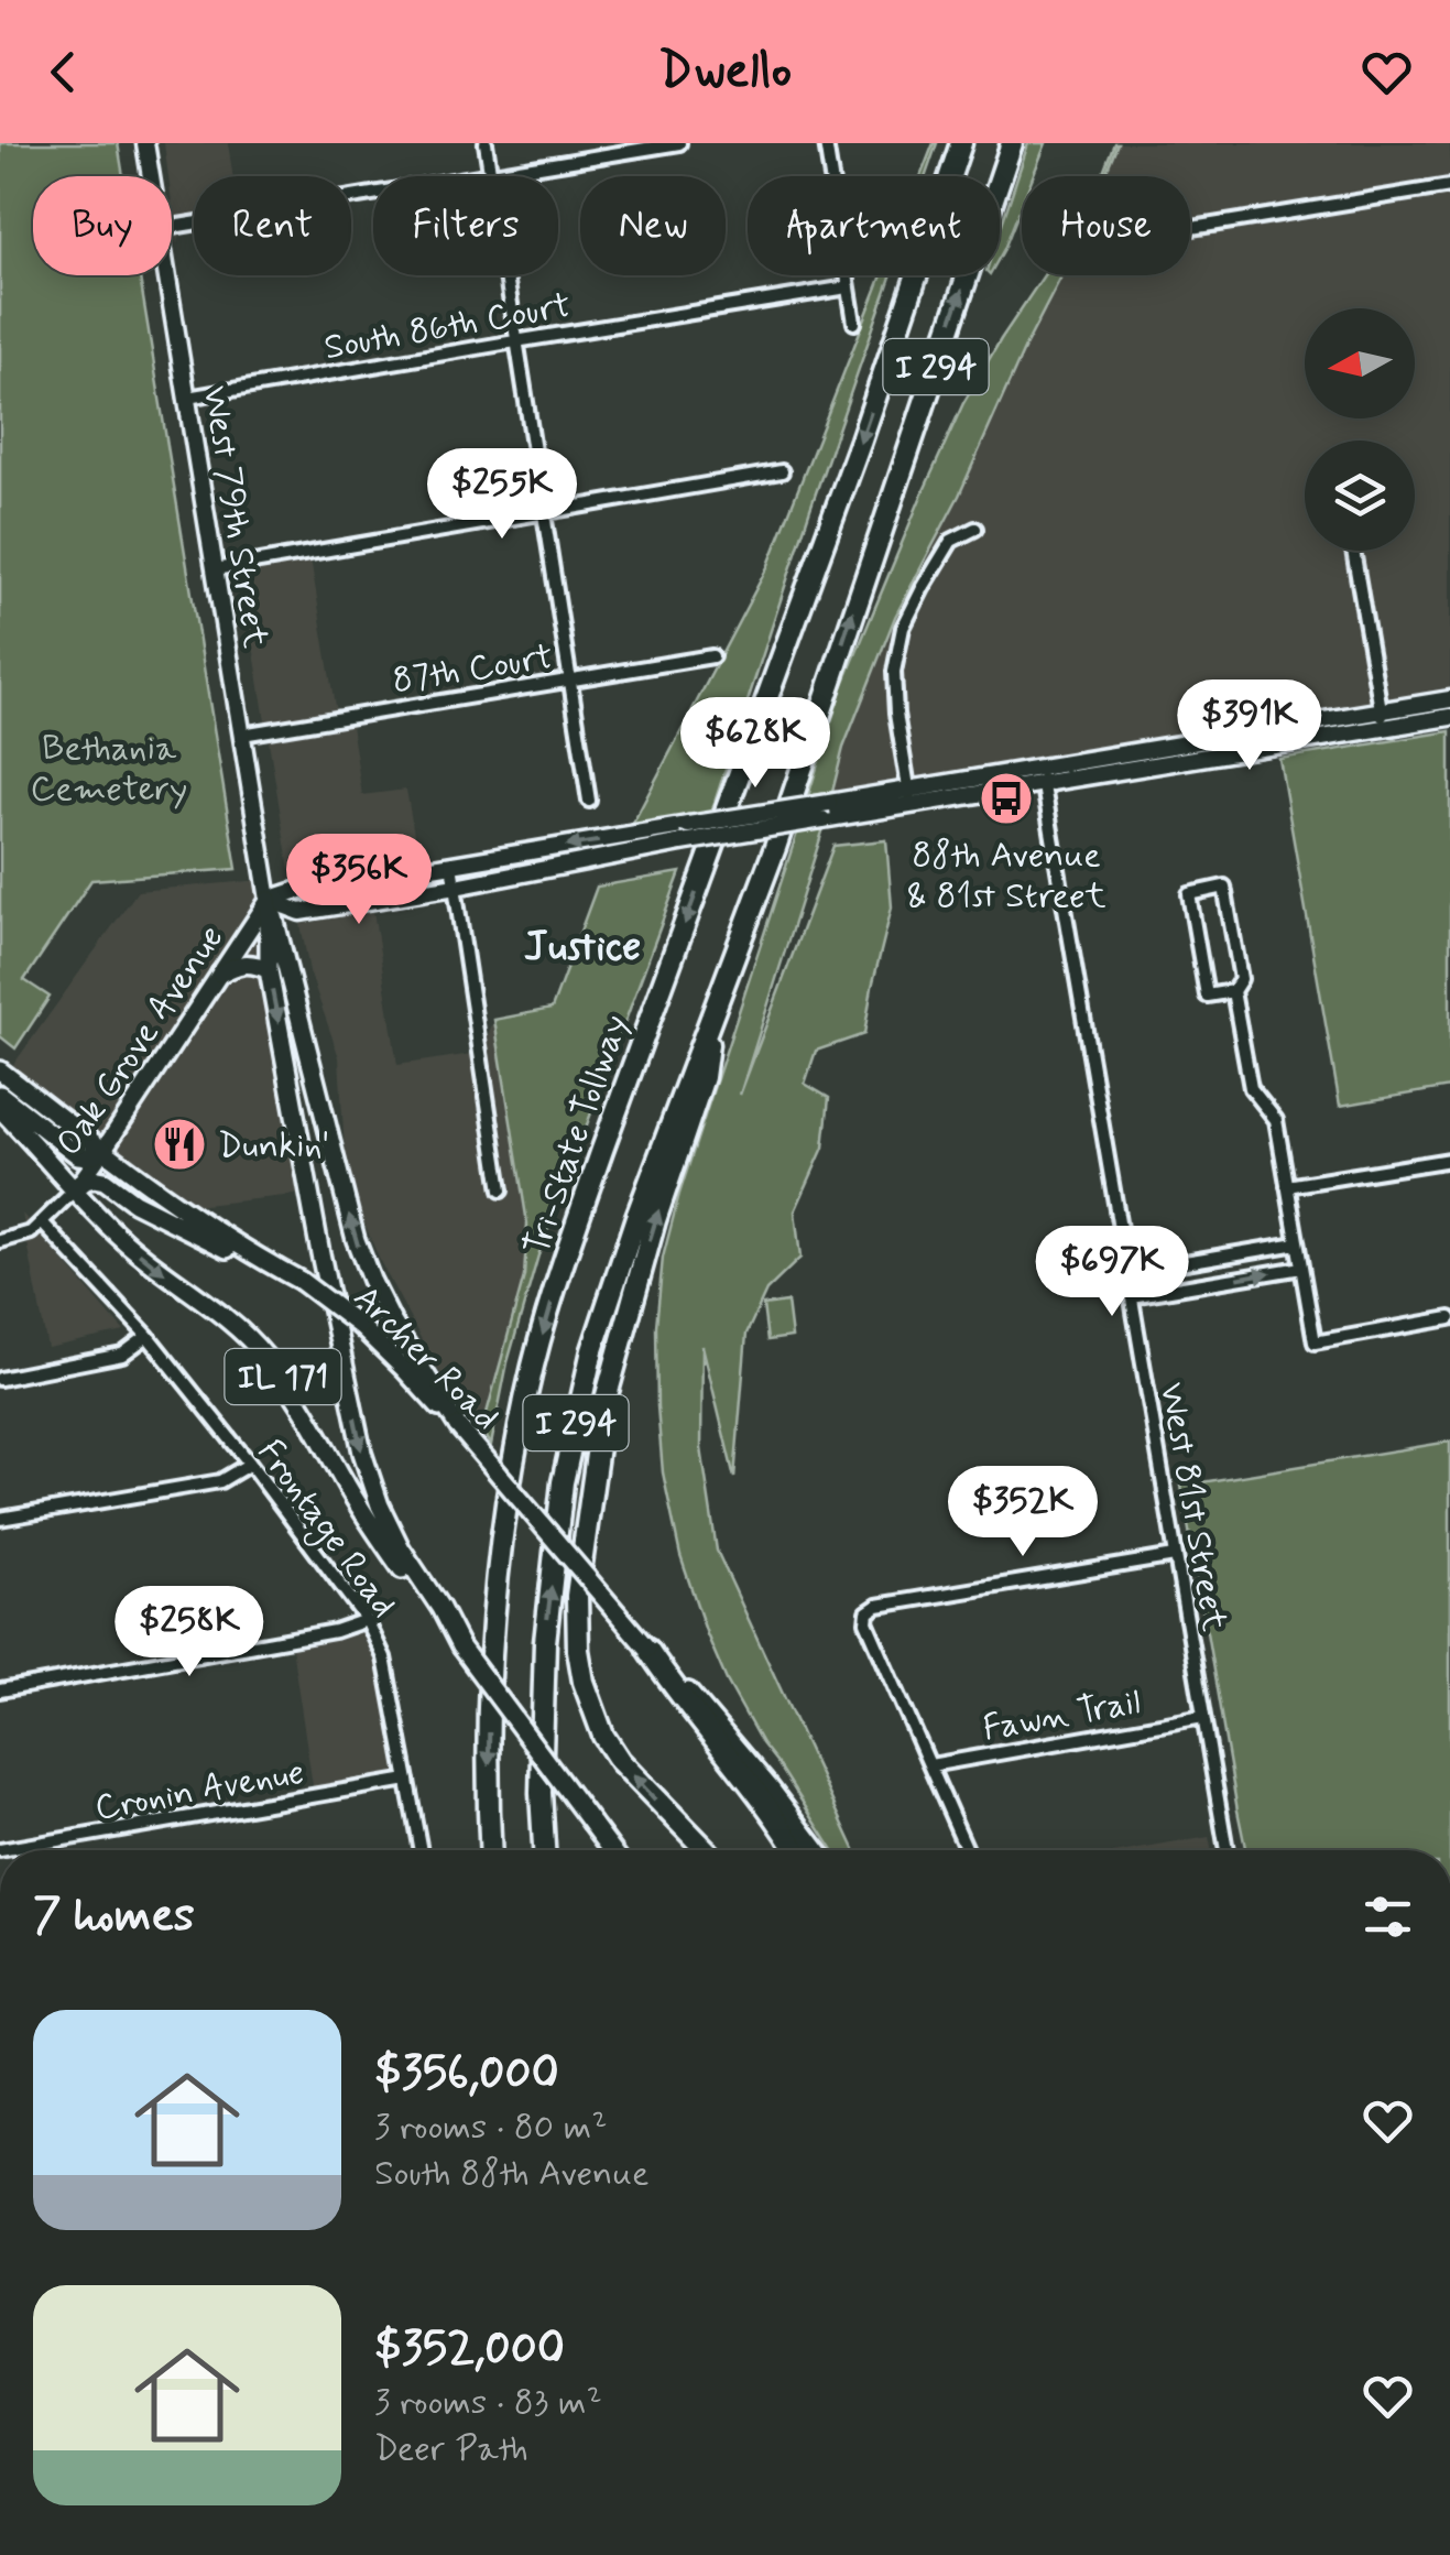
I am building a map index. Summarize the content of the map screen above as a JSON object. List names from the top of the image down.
{
  "streets": {
    "highway": ["I 294", "Tri-State Tollway"],
    "main road": ["Archer Road", "IL 171"],
    "street": [
      "South 86th Court",
      "West 79th Street",
      "87th Court",
      "Oak Grove Avenue",
      "West 81st Street",
      "Frontage Road",
      "Fawn Trail",
      "Cronin Avenue"
    ]
  },
  "crossings": [
    ["South 86th Court", "West 79th Street"],
    ["West 79th Street", "87th Court"],
    ["West 79th Street", "Oak Grove Avenue"],
    ["Oak Grove Avenue", "Archer Road"],
    ["Oak Grove Avenue", "IL 171"],
    ["Oak Grove Avenue", "Frontage Road"],
    ["West 81st Street", "Fawn Trail"],
    ["Frontage Road", "Cronin Avenue"]
  ],
  "districts": ["Justice"],
  "parks": ["Bethania Cemetery"],
  "places": {
    "bus stop": ["88th Avenue & 81st Street"],
    "restaurant": ["Dunkin'"]
  },
  "north": "left",
  "page": {
    "header": "Dwello",
    "chip": [
      "Buy",
      "Rent",
      "Filters",
      "New",
      "Apartment",
      "House"
    ],
    "price": [
      "$255K",
      "$391K",
      "$628K",
      "$356K",
      "$697K",
      "$352K",
      "$258K"
    ],
    "heading": "7 homes",
    "list": [
      {
        "name": "$356,000",
        "note": "3 rooms · 80 m² · South 88th Avenue"
      },
      {
        "name": "$352,000",
        "note": "3 rooms · 83 m² · Deer Path"
      }
    ]
  }
}
